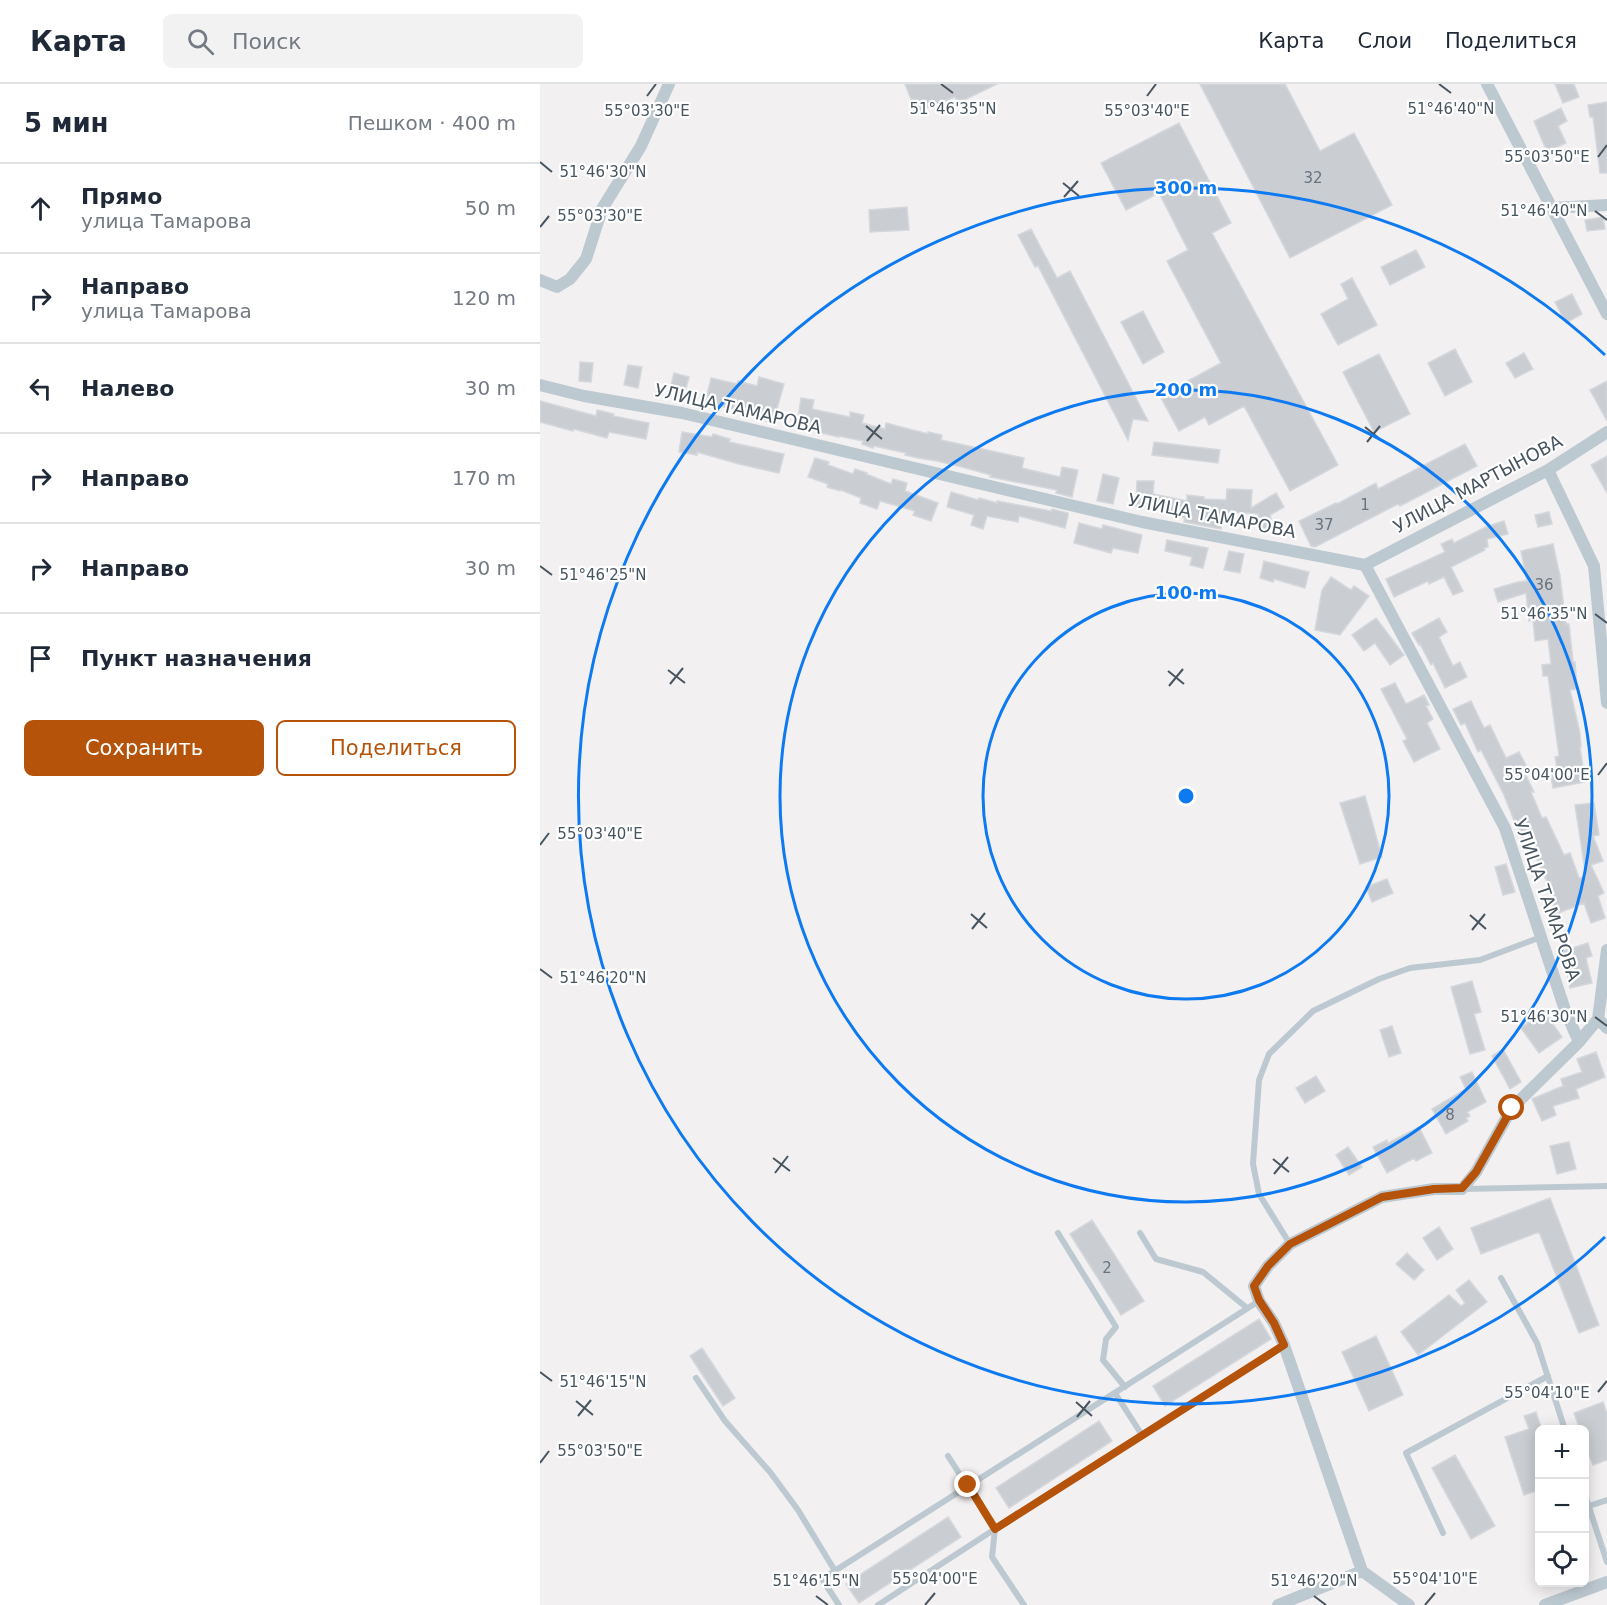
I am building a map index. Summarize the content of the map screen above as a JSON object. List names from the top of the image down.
{
  "streets": {
    "street": ["УЛИЦА ТАМАРОВА", "УЛИЦА МАРТЫНОВА"]
  },
  "crossings": [
    ["УЛИЦА ТАМАРОВА", "УЛИЦА МАРТЫНОВА"]
  ],
  "house_numbers": [
    "32",
    "1",
    "37",
    "36",
    "8",
    "2"
  ],
  "page": {
    "header": "Карта",
    "search": "Поиск",
    "nav": ["Карта", "Слои", "Поделиться"],
    "heading": ["5 мин", "Пешком · 400 m"],
    "list": [
      ["Прямо", "улица Тамарова", "50 m"],
      ["Направо", "улица Тамарова", "120 m"],
      ["Налево", "30 m"],
      ["Направо", "170 m"],
      ["Направо", "30 m"],
      "Пункт назначения"
    ],
    "buttons": ["Сохранить", "Поделиться"],
    "map_buttons": ["+", "−"]
  },
  "coordinates": [
    "51°46'40\"N",
    "51°46'35\"N",
    "55°03'30\"E",
    "55°03'40\"E",
    "55°03'50\"E",
    "51°46'30\"N",
    "51°46'25\"N",
    "55°04'00\"E",
    "51°46'20\"N",
    "51°46'15\"N",
    "55°04'10\"E"
  ],
  "rings": ["300 m", "200 m", "100 m"]
}
